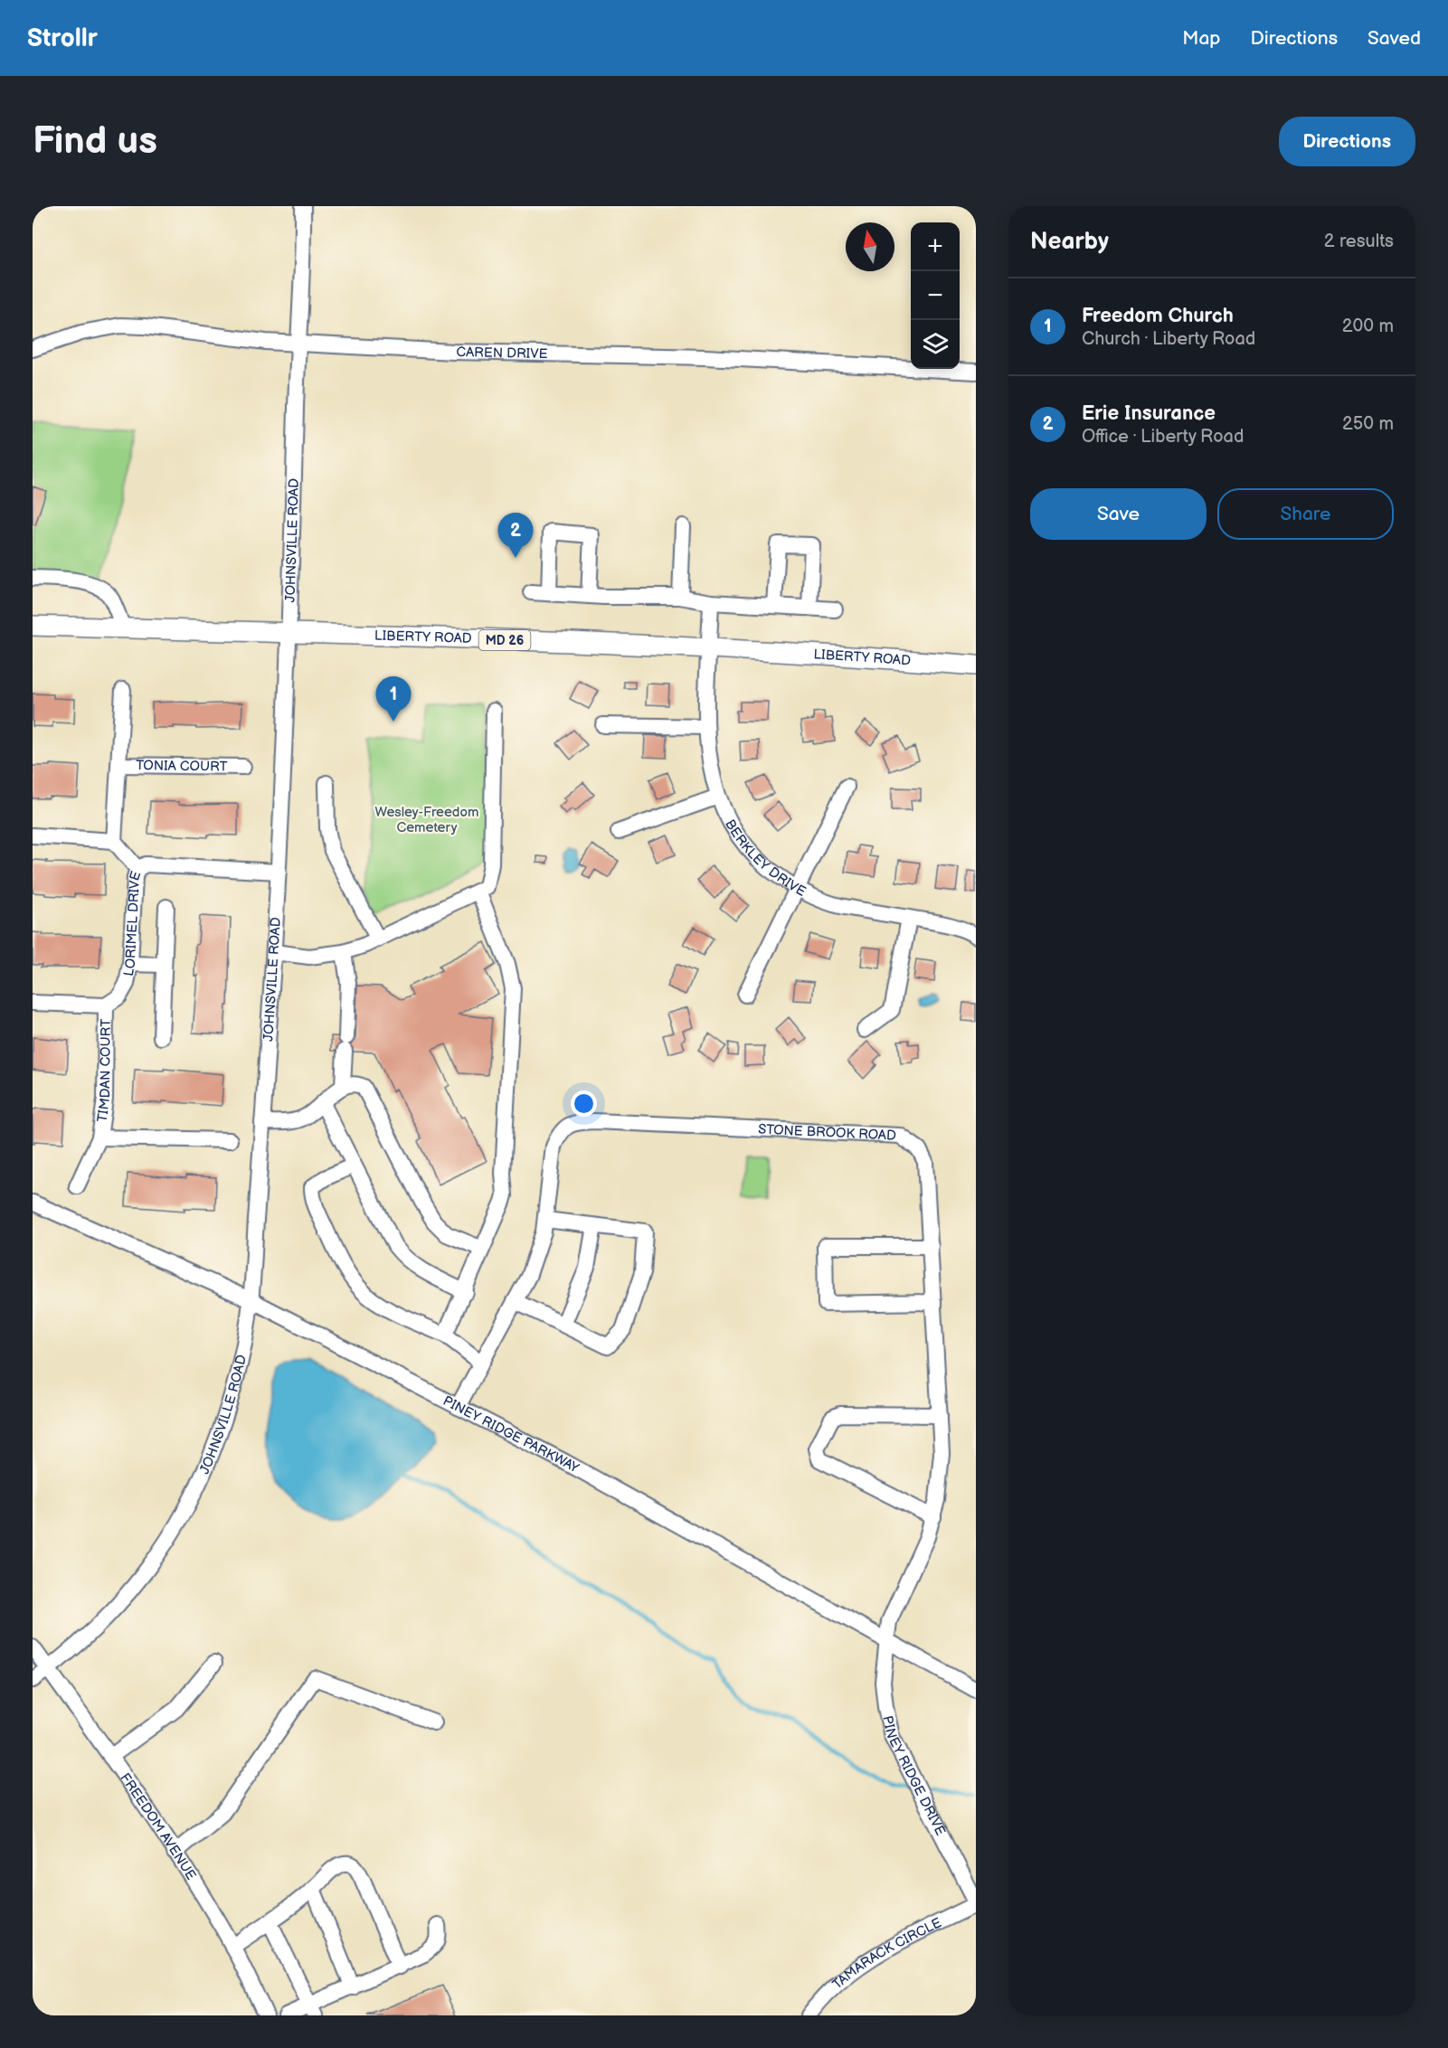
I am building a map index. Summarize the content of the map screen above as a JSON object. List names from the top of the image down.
{
  "streets": {
    "main road": ["LIBERTY ROAD", "MD 26"],
    "street": [
      "CAREN DRIVE",
      "JOHNSVILLE ROAD",
      "TONIA COURT",
      "BERKLEY DRIVE",
      "LORIMEL DRIVE",
      "TIMDAN COURT",
      "STONE BROOK ROAD",
      "PINEY RIDGE PARKWAY",
      "PINEY RIDGE DRIVE",
      "FREEDOM AVENUE",
      "TAMARACK CIRCLE"
    ]
  },
  "crossings": [
    ["CAREN DRIVE", "JOHNSVILLE ROAD"],
    ["JOHNSVILLE ROAD", "LIBERTY ROAD"],
    ["JOHNSVILLE ROAD", "LORIMEL DRIVE"],
    ["JOHNSVILLE ROAD", "PINEY RIDGE PARKWAY"],
    ["JOHNSVILLE ROAD", "FREEDOM AVENUE"],
    ["LIBERTY ROAD", "BERKLEY DRIVE"],
    ["LORIMEL DRIVE", "TIMDAN COURT"],
    ["STONE BROOK ROAD", "PINEY RIDGE PARKWAY"],
    ["STONE BROOK ROAD", "PINEY RIDGE DRIVE"],
    ["PINEY RIDGE PARKWAY", "PINEY RIDGE DRIVE"],
    ["PINEY RIDGE DRIVE", "TAMARACK CIRCLE"]
  ],
  "parks": ["Wesley-Freedom Cemetery"],
  "north": "top",
  "page": {
    "header": "Strollr",
    "nav": ["Map", "Directions", "Saved"],
    "buttons": [
      "Directions",
      ["Save", "Share"]
    ],
    "title": "Find us",
    "heading": ["Nearby", "2 results"],
    "map_buttons": ["+", "−"],
    "list": [
      {
        "mark": "1",
        "name": "Freedom Church",
        "note": "Church · Liberty Road",
        "value": "200 m"
      },
      {
        "mark": "2",
        "name": "Erie Insurance",
        "note": "Office · Liberty Road",
        "value": "250 m"
      }
    ],
    "pins": ["2", "1"]
  }
}
